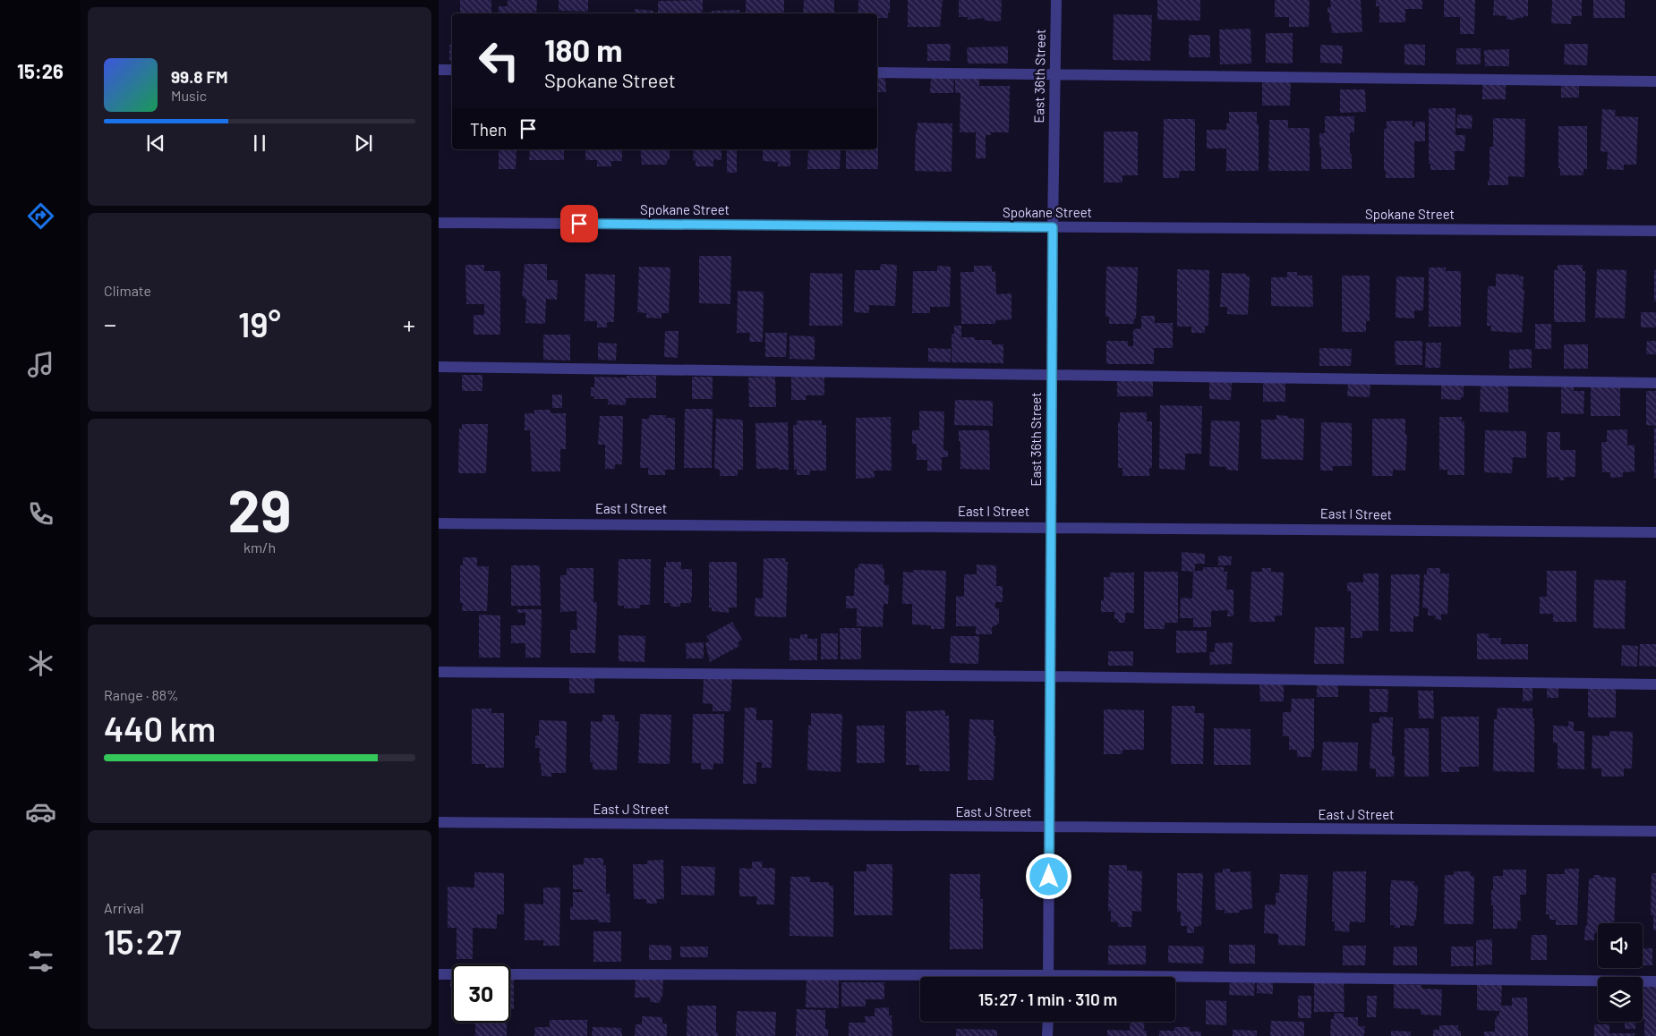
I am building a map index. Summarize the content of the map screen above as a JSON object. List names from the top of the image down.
{
  "streets": {
    "street": [
      "East 36th Street",
      "Spokane Street",
      "East I Street",
      "East J Street"
    ]
  },
  "crossings": [
    ["East 36th Street", "Spokane Street"],
    ["East 36th Street", "East I Street"],
    ["East 36th Street", "East J Street"]
  ],
  "page": {
    "tabs": "15:26",
    "turn": ["180 m", "Spokane Street"],
    "song": ["99.8 FM", "Music"],
    "then": "Then",
    "tile": [
      "Climate",
      ["29", "km/h"],
      ["Range · 88%", "440 km"],
      ["Arrival", "15:27"]
    ],
    "heat": ["−", "19°", "+"],
    "limit": "30",
    "trip": "15:27 · 1 min · 310 m"
  }
}
